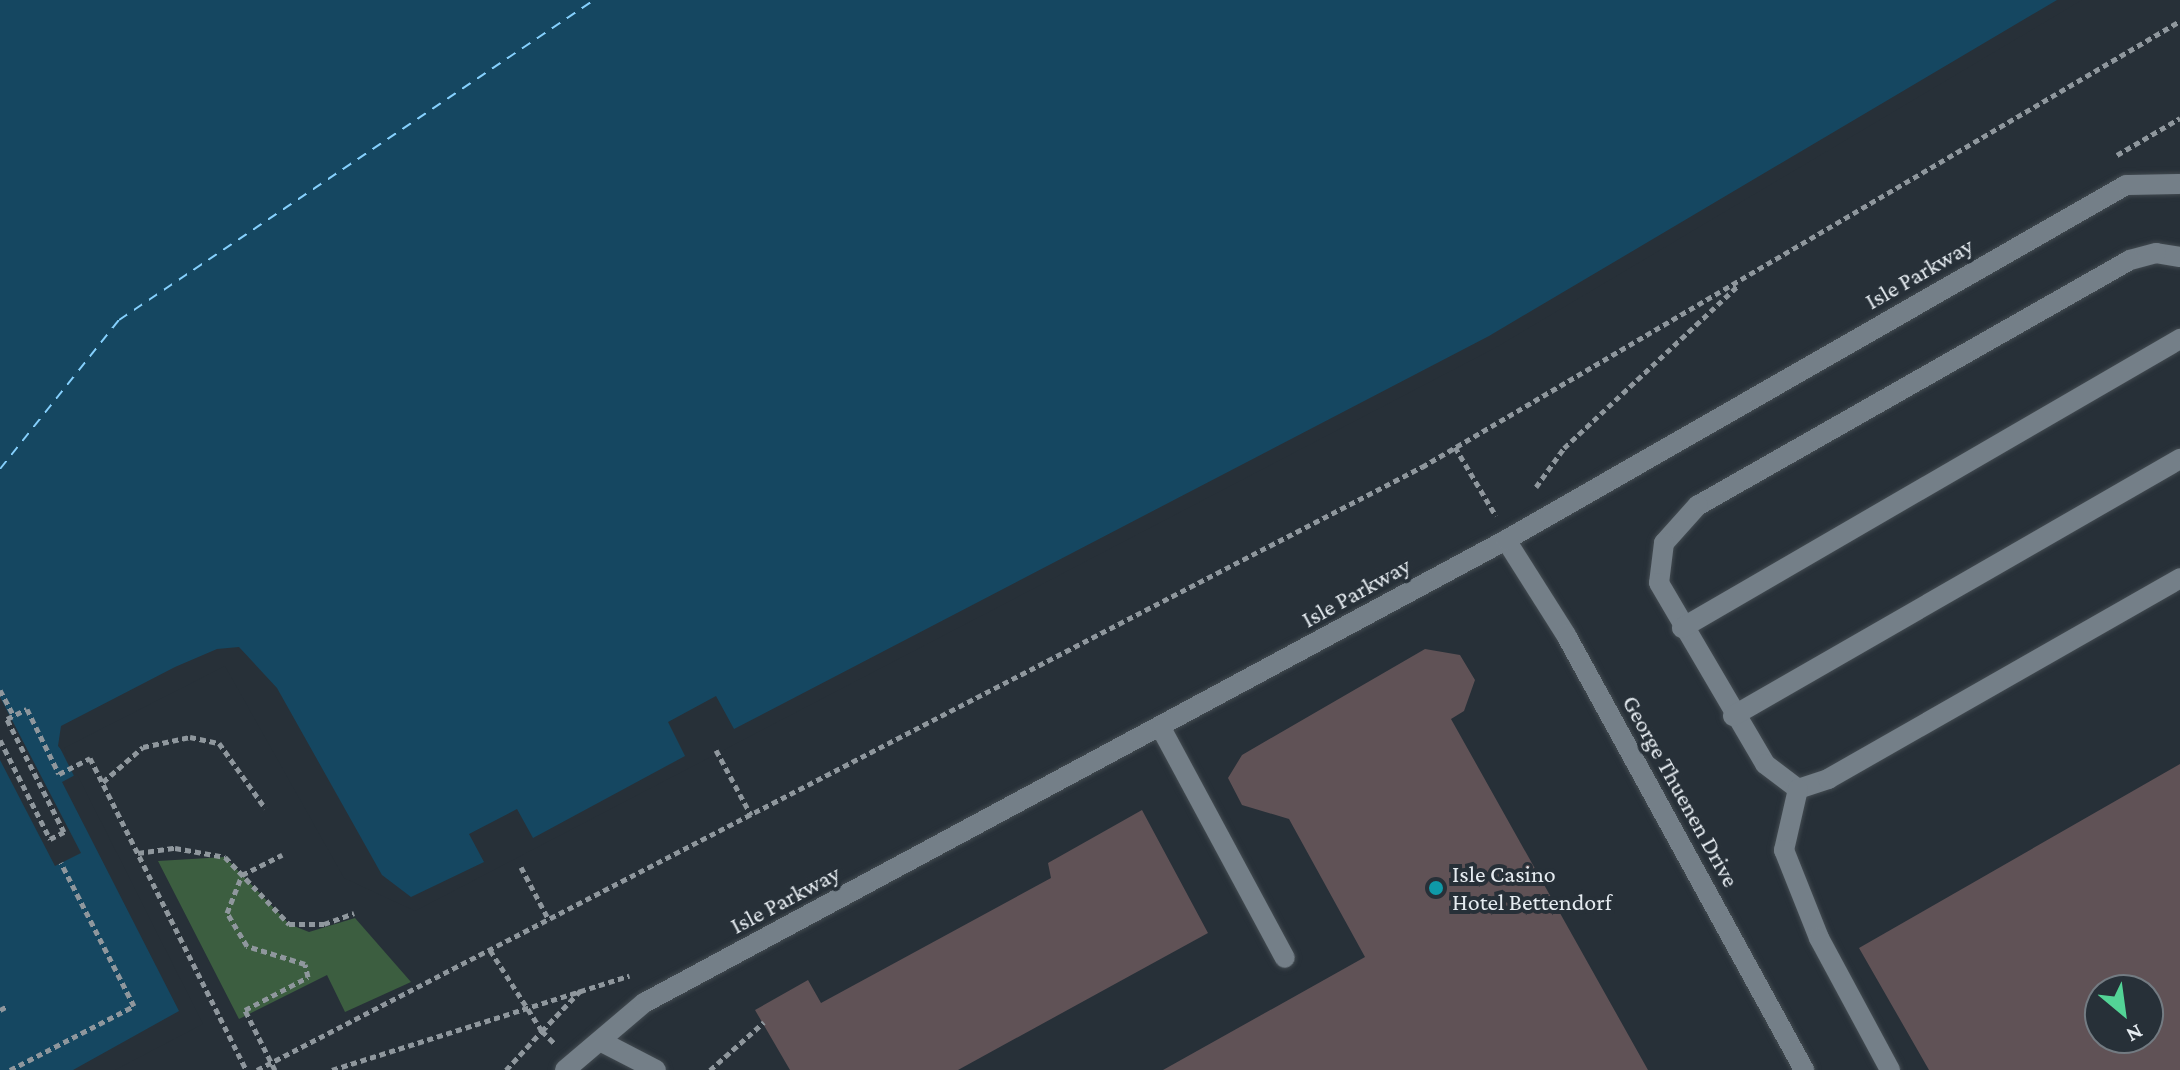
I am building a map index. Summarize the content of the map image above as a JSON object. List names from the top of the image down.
{
  "streets": {
    "street": ["Isle Parkway", "George Thuenen Drive"]
  },
  "crossings": [
    ["Isle Parkway", "George Thuenen Drive"]
  ],
  "places": ["Isle Casino Hotel Bettendorf"],
  "north": "bottom right"
}
